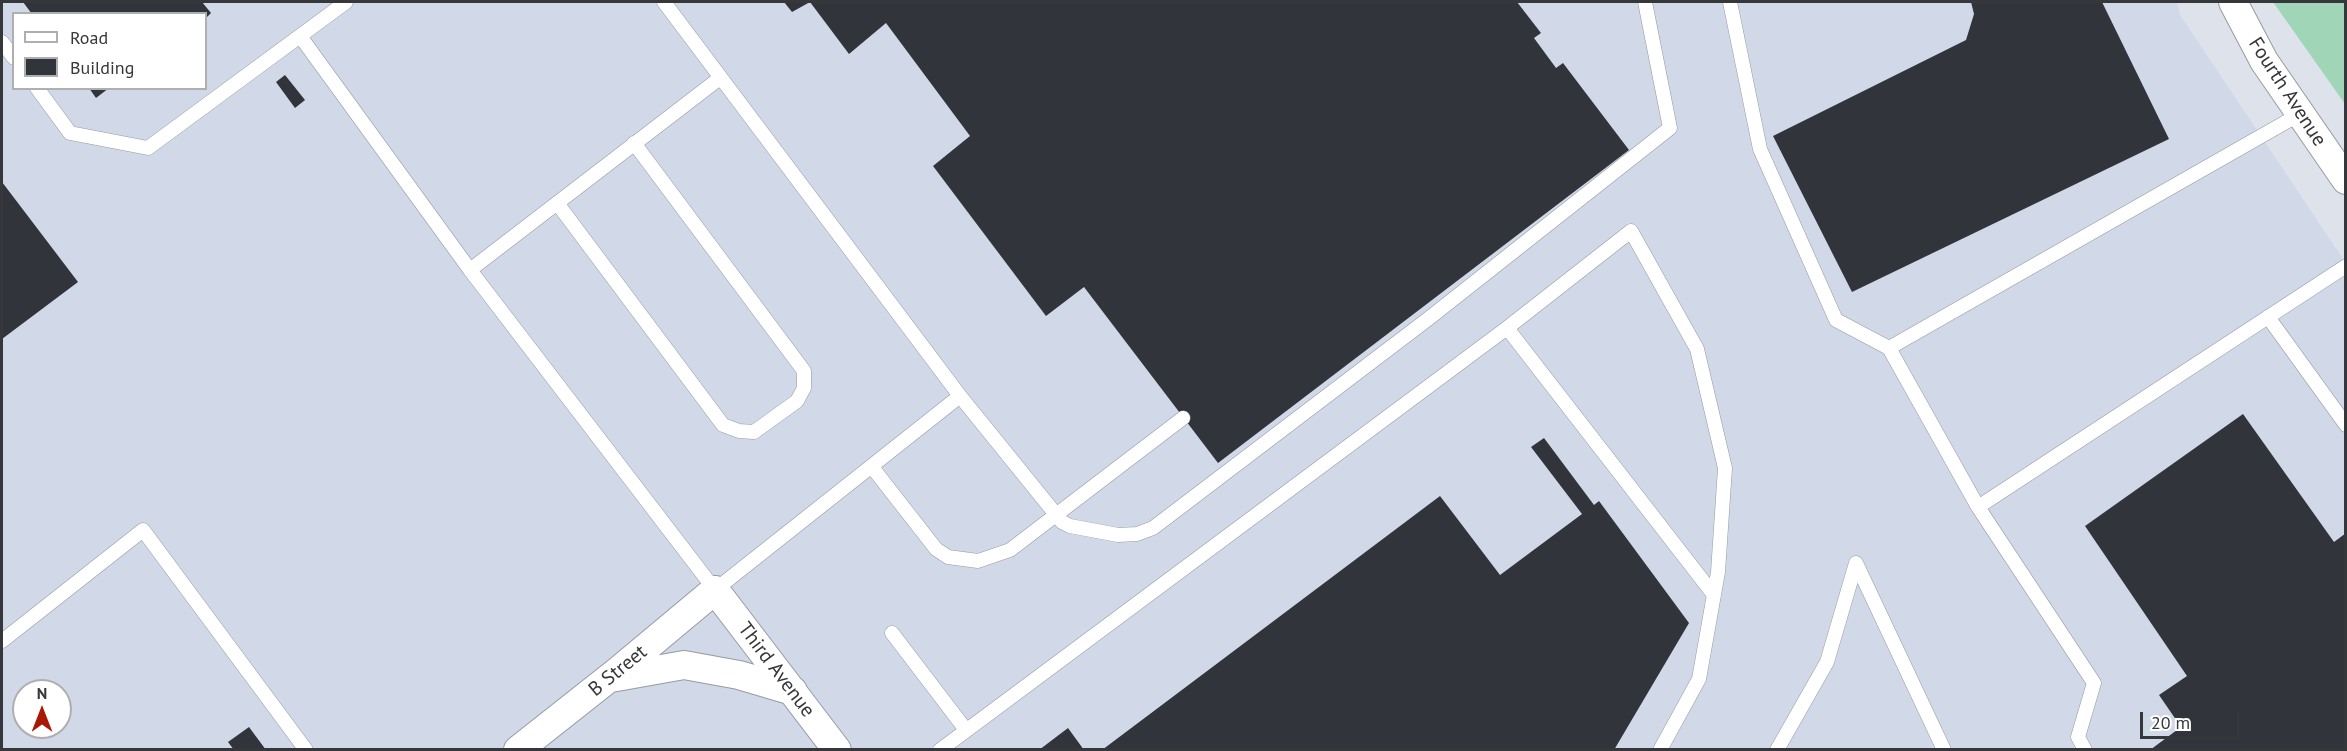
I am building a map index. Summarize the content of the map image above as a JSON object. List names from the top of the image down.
{
  "streets": {
    "street": ["Fourth Avenue", "Third Avenue", "B Street"]
  },
  "crossings": [
    ["Third Avenue", "B Street"]
  ],
  "legend": ["Road", "Building"],
  "scale_bar": "20 m",
  "north": "top"
}
